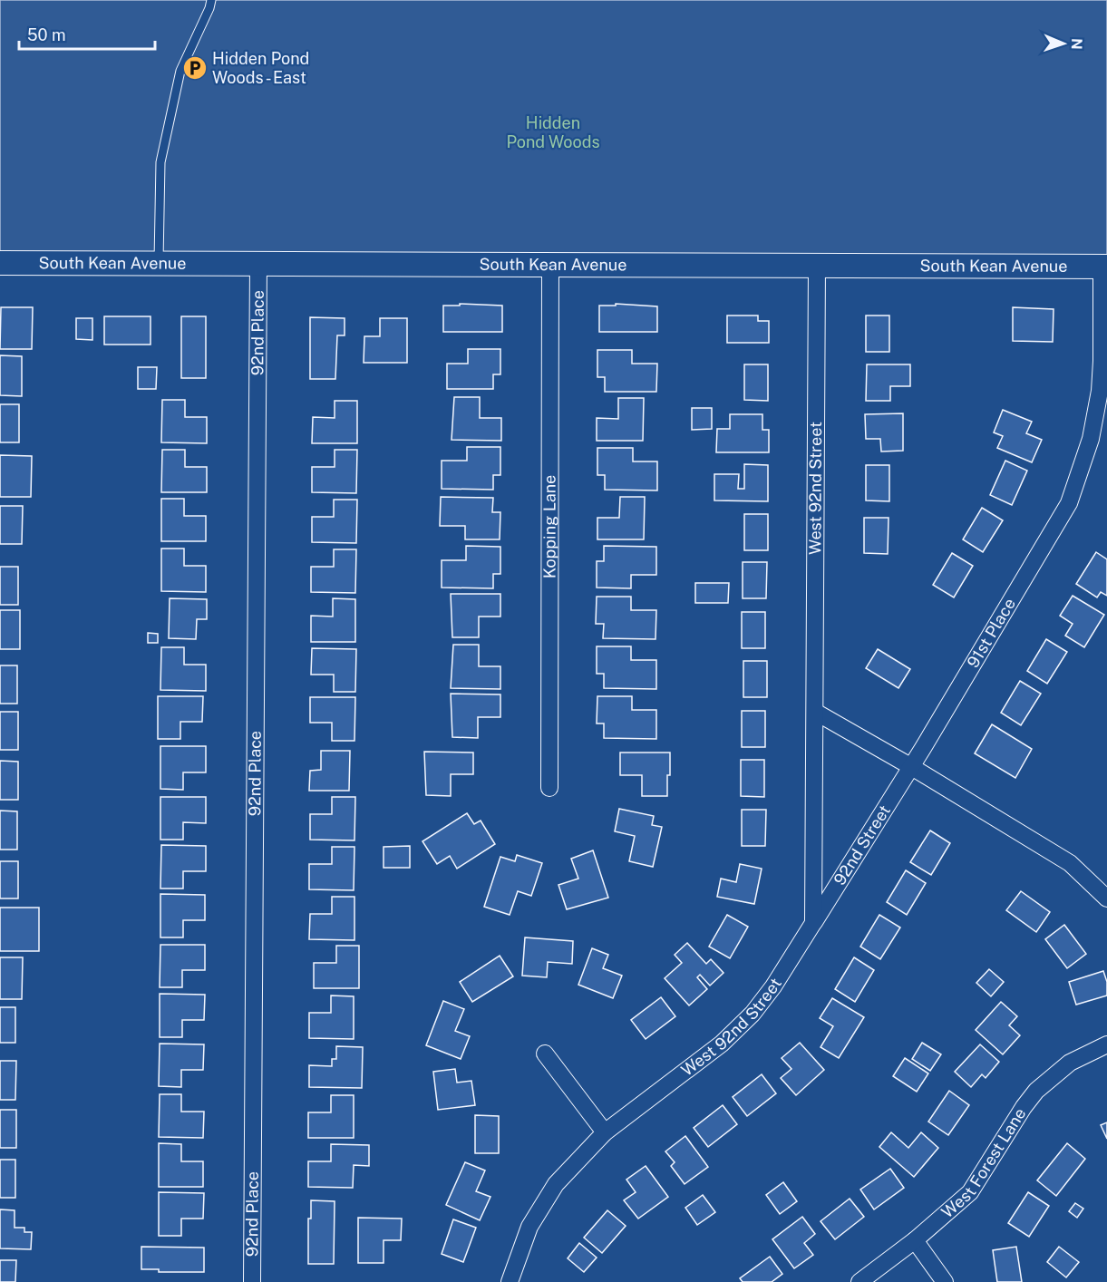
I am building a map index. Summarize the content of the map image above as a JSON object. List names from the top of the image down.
{
  "streets": {
    "street": [
      "South Kean Avenue",
      "92nd Place",
      "West 92nd Street",
      "Kopping Lane",
      "91st Place",
      "92nd Street",
      "West Forest Lane"
    ]
  },
  "crossings": [
    ["South Kean Avenue", "92nd Place"],
    ["South Kean Avenue", "West 92nd Street"],
    ["South Kean Avenue", "Kopping Lane"],
    ["South Kean Avenue", "91st Place"],
    ["West 92nd Street", "92nd Street"],
    ["91st Place", "92nd Street"]
  ],
  "parks": ["Hidden Pond Woods"],
  "places": {
    "parking": ["Hidden Pond Woods - East"]
  },
  "scale_bar": "50 m",
  "north": "right"
}
